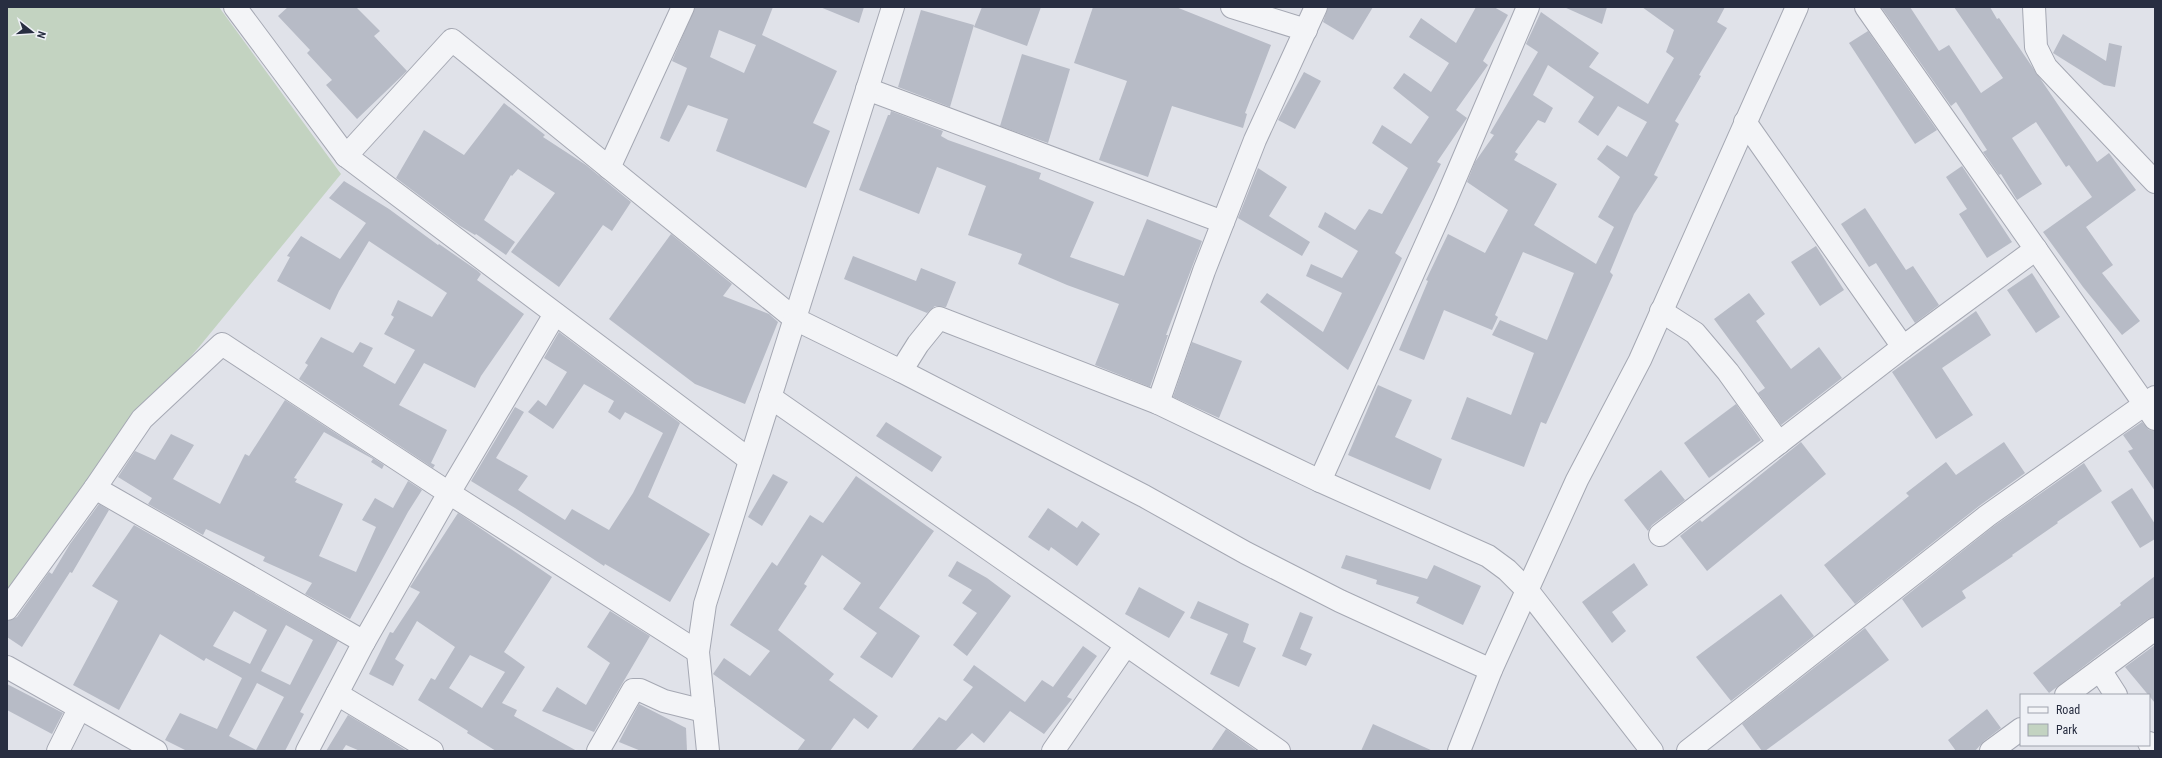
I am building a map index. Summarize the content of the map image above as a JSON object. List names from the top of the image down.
{
  "legend": ["Road", "Park"],
  "north": "right"
}
